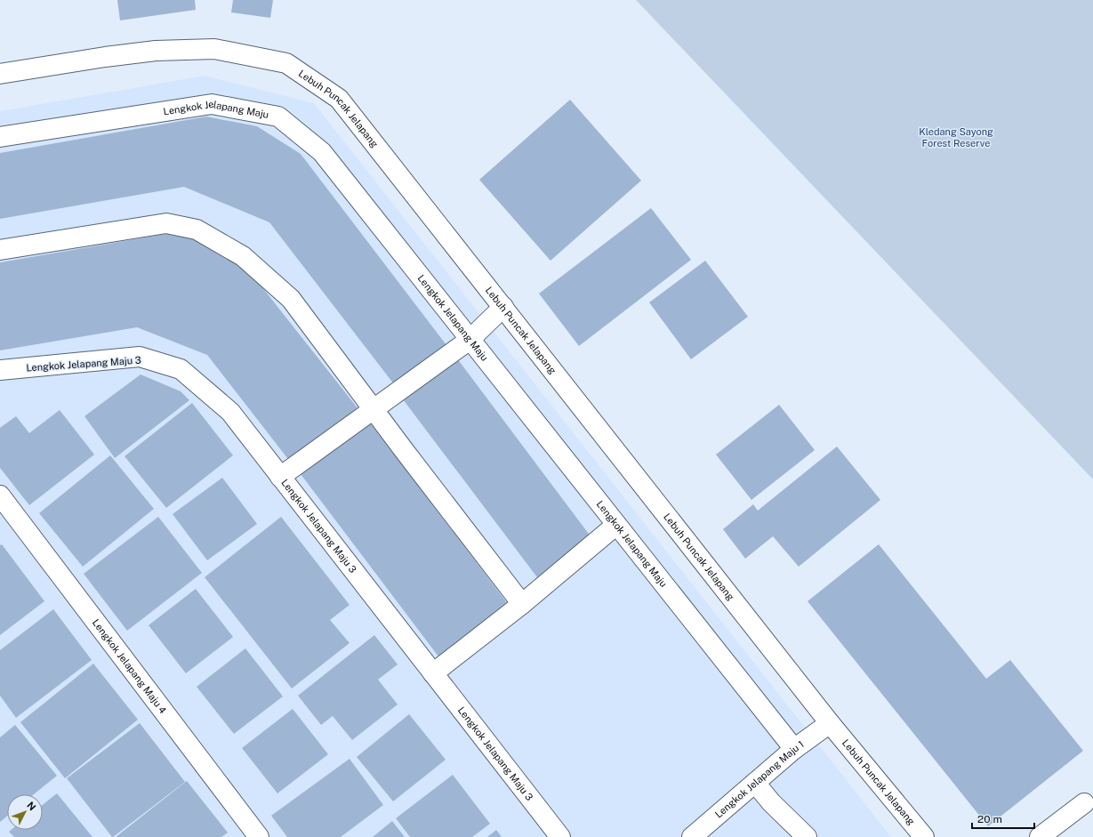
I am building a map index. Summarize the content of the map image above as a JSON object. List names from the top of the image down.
{
  "streets": {
    "street": [
      "Lebuh Puncak Jelapang",
      "Lengkok Jelapang Maju",
      "Lengkok Jelapang Maju 3",
      "Lengkok Jelapang Maju 4",
      "Lengkok Jelapang Maju 1"
    ]
  },
  "crossings": [
    ["Lebuh Puncak Jelapang", "Lengkok Jelapang Maju 1"],
    ["Lengkok Jelapang Maju", "Lengkok Jelapang Maju 1"]
  ],
  "parks": ["Kledang Sayong Forest Reserve"],
  "scale_bar": "20 m",
  "north": "top right"
}
